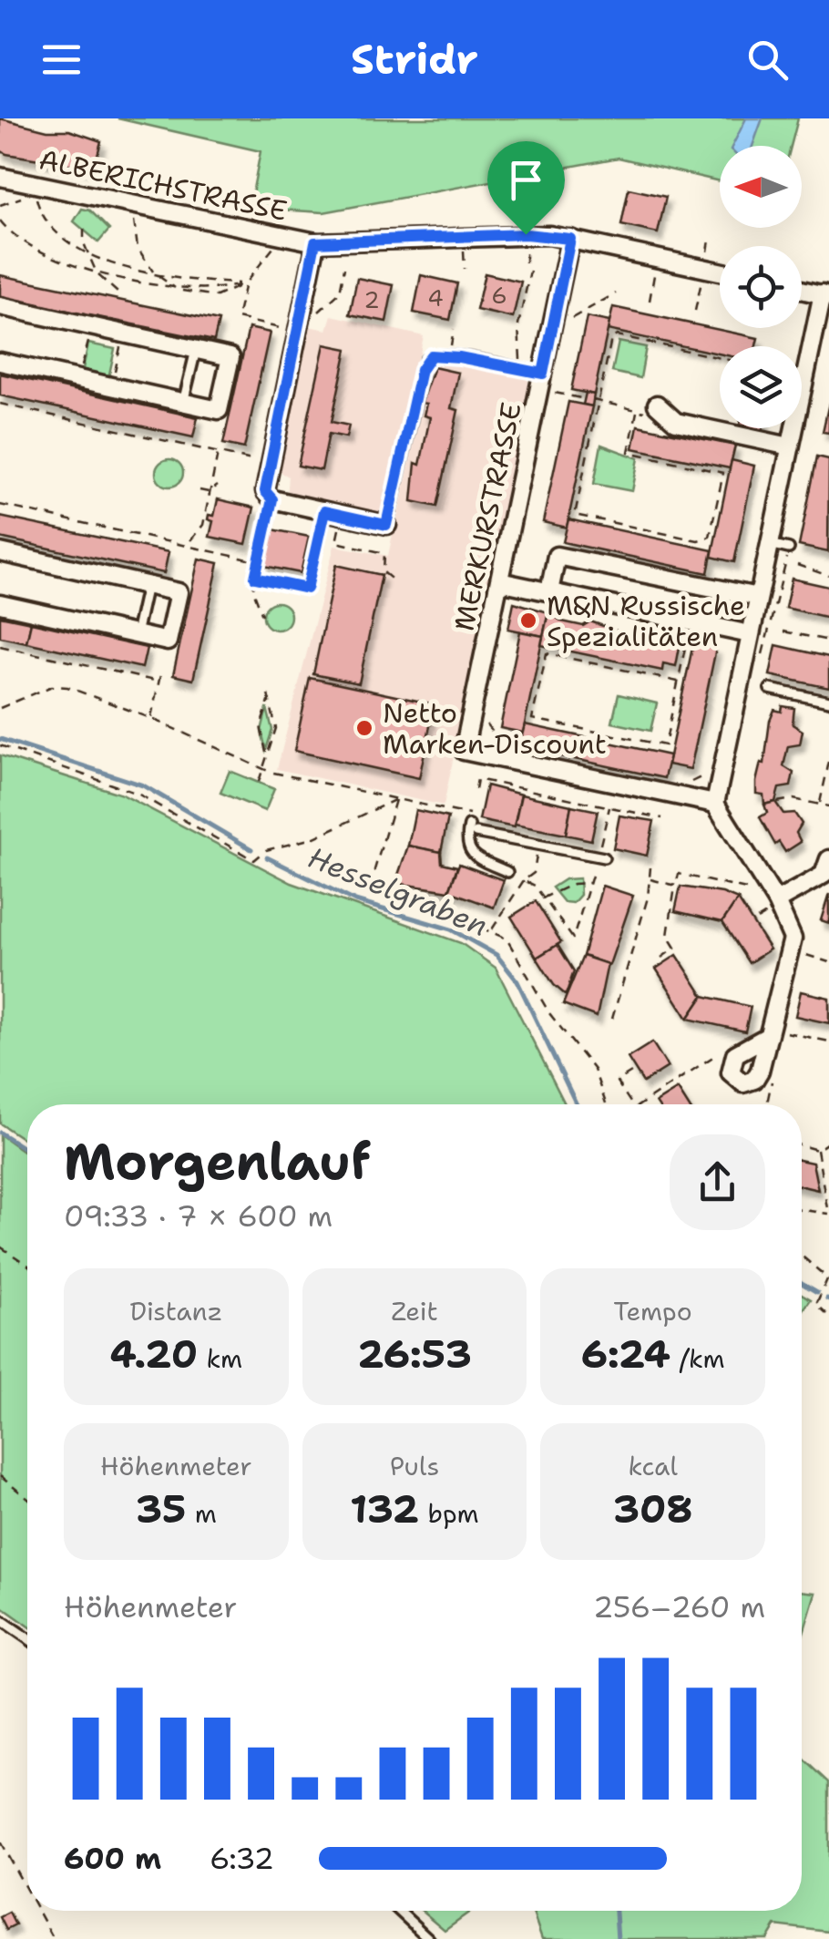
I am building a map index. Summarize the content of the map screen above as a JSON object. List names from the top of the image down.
{
  "streets": {
    "street": ["ALBERICHSTRASSE", "MERKURSTRASSE"]
  },
  "crossings": [
    ["ALBERICHSTRASSE", "MERKURSTRASSE"]
  ],
  "water": ["Hesselgraben"],
  "places": ["M&N Russische Spezialitäten", "Netto Marken-Discount"],
  "house_numbers": ["6", "4", "2"],
  "north": "left",
  "page": {
    "header": "Stridr",
    "heading": ["Morgenlauf", "09:33 · 7 × 600 m"],
    "stats": [
      ["Distanz", "4.20 km"],
      ["Zeit", "26:53"],
      ["Tempo", "6:24 /km"],
      ["Höhenmeter", "35 m"],
      ["Puls", "132 bpm"],
      ["kcal", "308"]
    ],
    "chart": ["Höhenmeter", "256–260 m"],
    "list": [
      {
        "name": "600 m",
        "note": "6:32"
      }
    ]
  }
}
